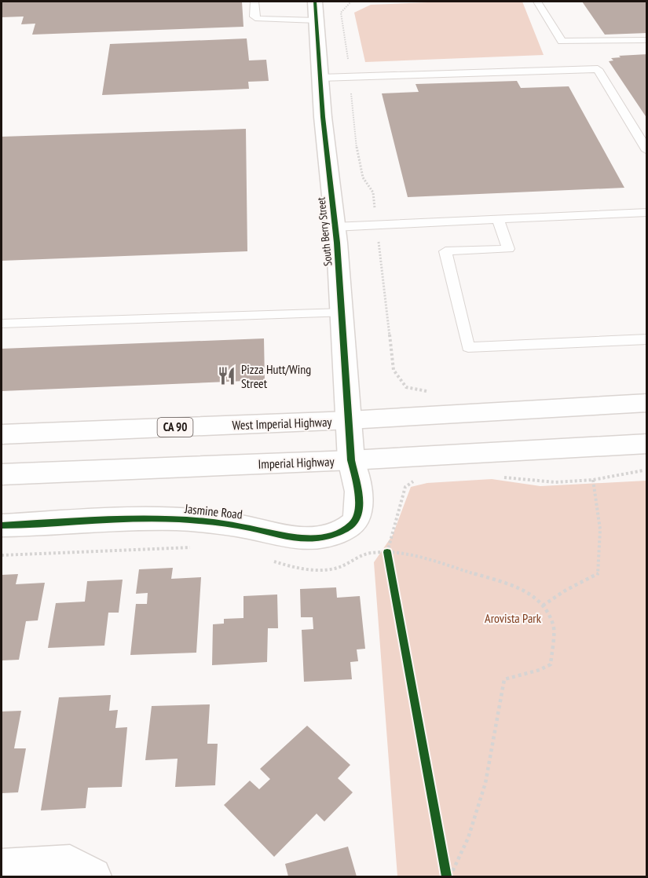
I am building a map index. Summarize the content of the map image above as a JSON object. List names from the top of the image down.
{
  "streets": {
    "street": [
      "South Berry Street",
      "West Imperial Highway",
      "CA 90",
      "Imperial Highway",
      "Jasmine Road"
    ]
  },
  "crossings": [
    ["South Berry Street", "West Imperial Highway"],
    ["South Berry Street", "Imperial Highway"],
    ["South Berry Street", "Jasmine Road"],
    ["Imperial Highway", "Jasmine Road"]
  ],
  "parks": ["Arovista Park"],
  "places": {
    "restaurant": ["Pizza Hutt/Wing Street"]
  }
}
